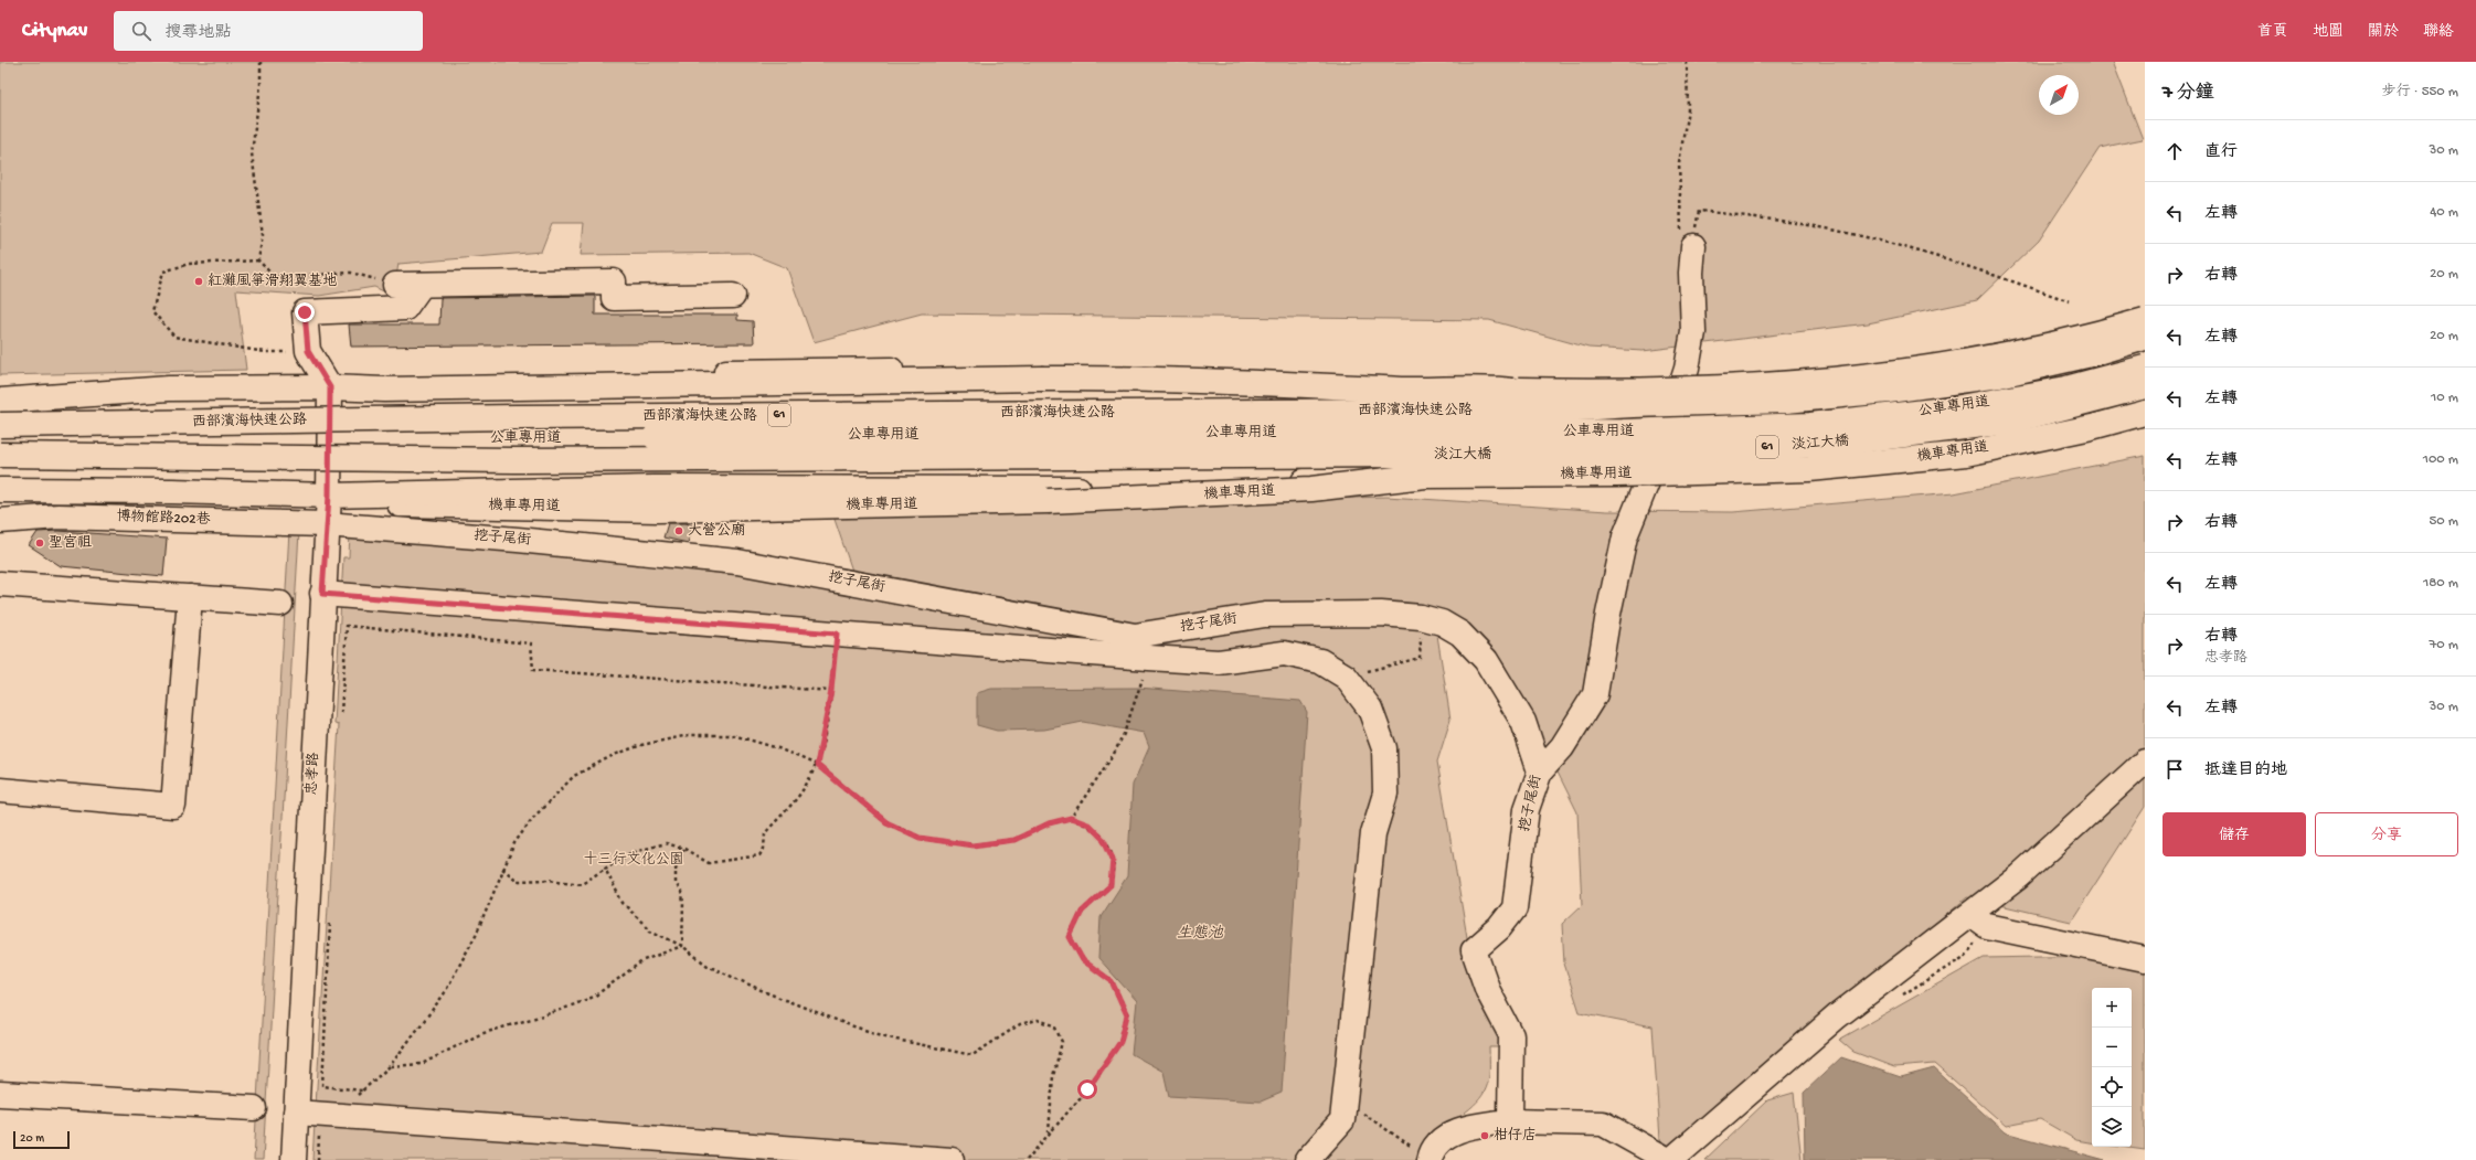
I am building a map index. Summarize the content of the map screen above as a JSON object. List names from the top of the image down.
{
  "streets": {
    "main road": [
      "公車專用道",
      "西部濱海快速公路",
      "61",
      "淡江大橋",
      "機車專用道",
      "博物館路202巷",
      "挖子尾街",
      "忠孝路"
    ]
  },
  "crossings": [
    ["公車專用道", "忠孝路"],
    ["西部濱海快速公路", "61"],
    ["61", "淡江大橋"],
    ["博物館路202巷", "挖子尾街"],
    ["博物館路202巷", "忠孝路"],
    ["挖子尾街", "忠孝路"]
  ],
  "water": ["生態池"],
  "parks": ["十三行文化公園"],
  "places": [
    "紅灘風箏滑翔翼基地",
    "大營公廟",
    "聖宮祖",
    "柑仔店"
  ],
  "scale_bar": "20 m",
  "north": "top right",
  "page": {
    "header": "Citynav",
    "search": "搜尋地點",
    "nav": [
      "首頁",
      "地圖",
      "關於",
      "聯絡"
    ],
    "heading": ["7 分鐘", "步行 · 550 m"],
    "list": [
      ["直行", "30 m"],
      ["左轉", "40 m"],
      ["右轉", "20 m"],
      ["左轉", "20 m"],
      ["左轉", "10 m"],
      ["左轉", "100 m"],
      ["右轉", "50 m"],
      ["左轉", "180 m"],
      ["右轉", "忠孝路", "70 m"],
      ["左轉", "30 m"],
      "抵達目的地"
    ],
    "buttons": ["儲存", "分享"],
    "map_buttons": ["+", "−"],
    "scale": "20 m"
  }
}
